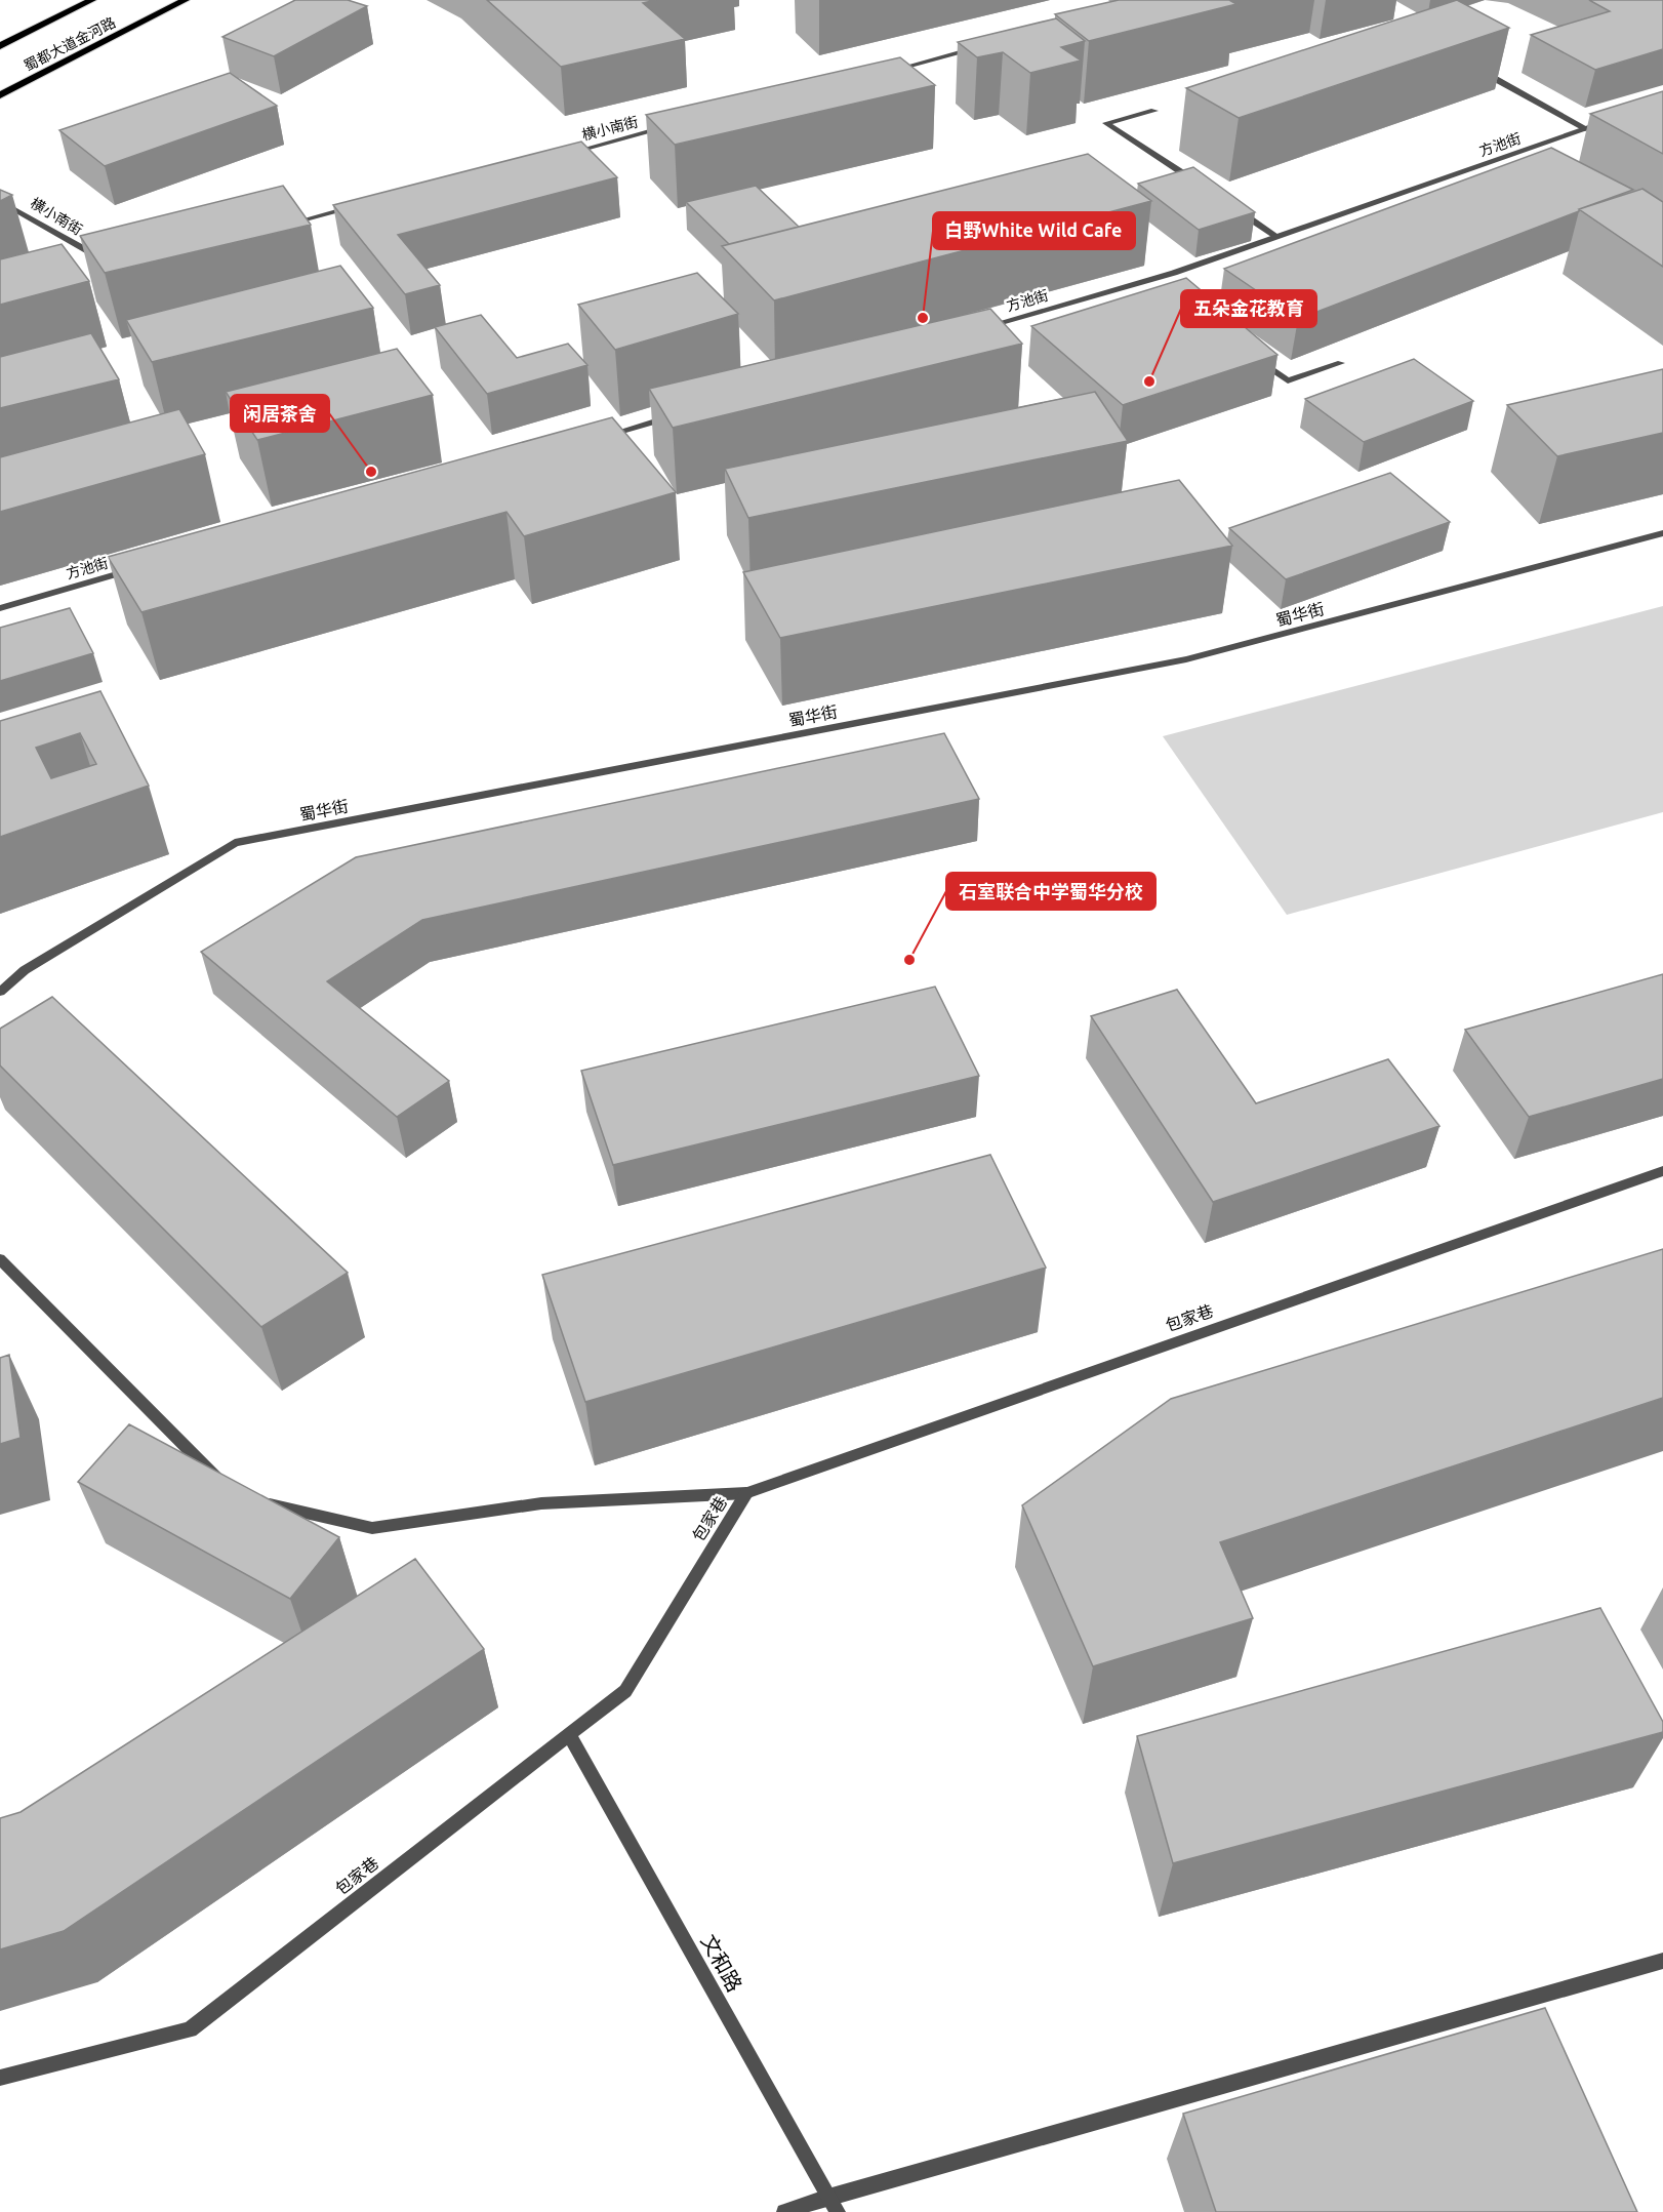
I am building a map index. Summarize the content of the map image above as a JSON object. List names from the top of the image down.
{
  "streets": {
    "main road": ["蜀都大道金河路"],
    "street": [
      "横小南街",
      "方池街",
      "蜀华街",
      "包家巷",
      "文和路"
    ]
  },
  "crossings": [
    ["包家巷", "文和路"]
  ],
  "places": [
    "白野White Wild Cafe",
    "五朵金花教育",
    "闲居茶舍",
    "石室联合中学蜀华分校"
  ]
}
